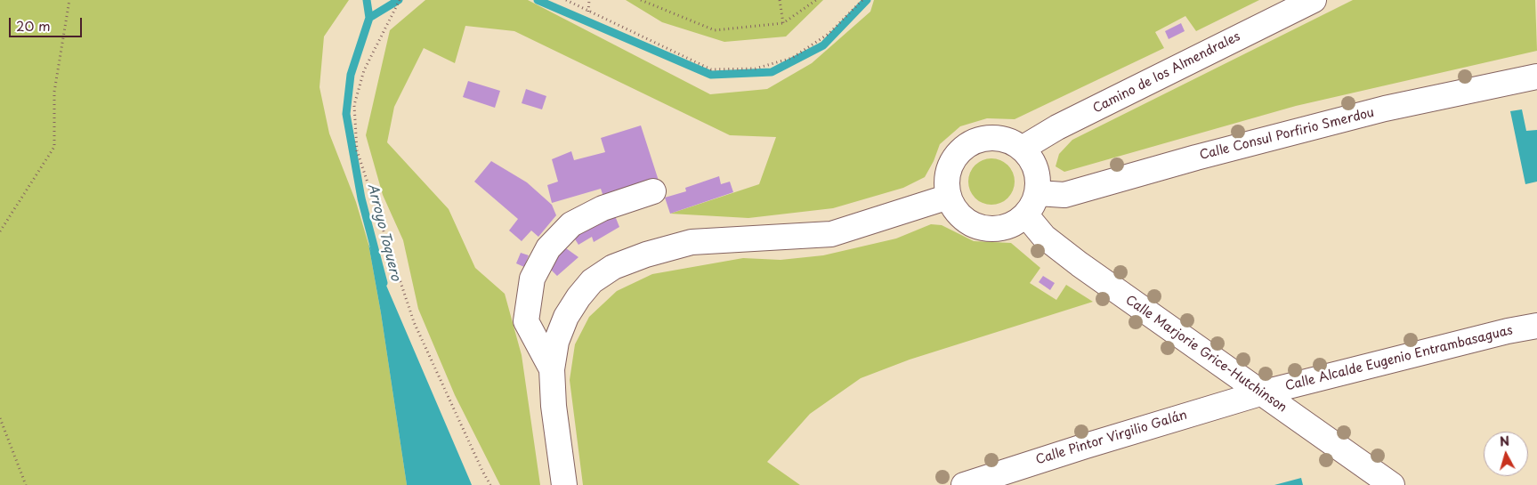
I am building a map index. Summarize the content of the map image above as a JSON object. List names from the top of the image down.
{
  "streets": {
    "street": [
      "Camino de los Almendrales",
      "Calle Consul Porfirio Smerdou",
      "Calle Marjorie Grice-Hutchinson",
      "Calle Alcalde Eugenio Entrambasaguas",
      "Calle Pintor Virgilio Galán"
    ]
  },
  "crossings": [
    ["Camino de los Almendrales", "Calle Consul Porfirio Smerdou"],
    ["Camino de los Almendrales", "Calle Marjorie Grice-Hutchinson"],
    ["Calle Consul Porfirio Smerdou", "Calle Marjorie Grice-Hutchinson"],
    ["Calle Marjorie Grice-Hutchinson", "Calle Alcalde Eugenio Entrambasaguas"],
    ["Calle Marjorie Grice-Hutchinson", "Calle Pintor Virgilio Galán"],
    ["Calle Alcalde Eugenio Entrambasaguas", "Calle Pintor Virgilio Galán"]
  ],
  "water": ["Arroyo Toquero"],
  "scale_bar": "20 m",
  "north": "top"
}
